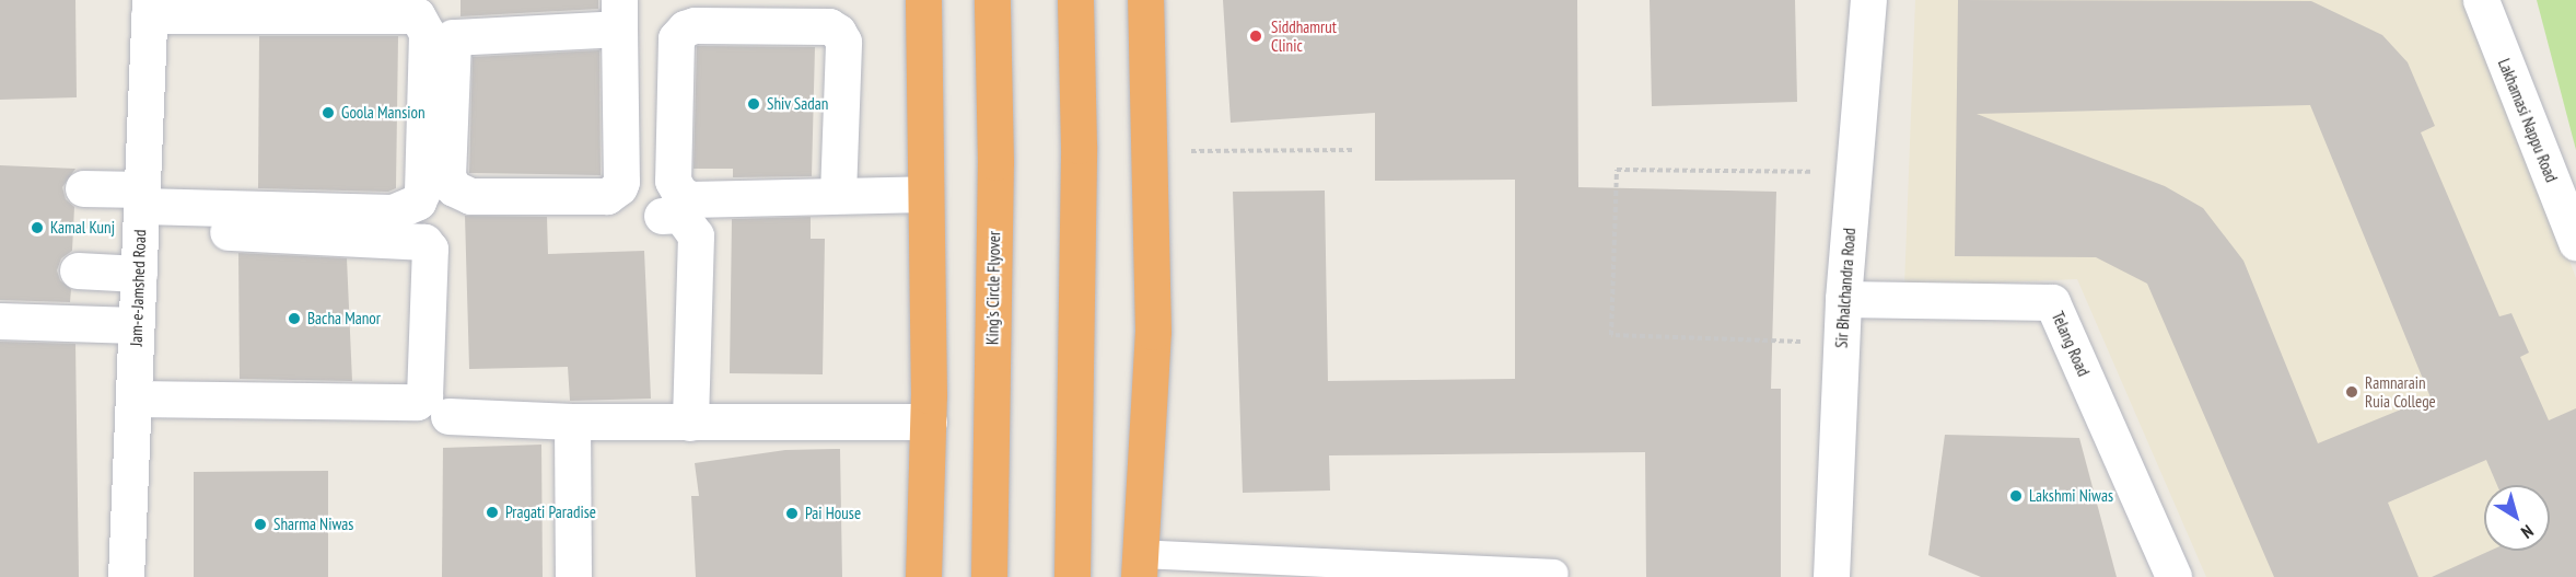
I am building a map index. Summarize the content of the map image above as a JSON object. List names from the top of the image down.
{
  "streets": {
    "highway": ["King's Circle Flyover"],
    "street": [
      "Lakhamasi Nappu Road",
      "Jam-e-Jamshed Road",
      "Sir Bhalchandra Road",
      "Telang Road"
    ]
  },
  "crossings": [
    ["Sir Bhalchandra Road", "Telang Road"]
  ],
  "places": [
    "Siddhamrut Clinic",
    "Shiv Sadan",
    "Goola Mansion",
    "Kamal Kunj",
    "Bacha Manor",
    "Ramnarain Ruia College",
    "Lakshmi Niwas",
    "Pragati Paradise",
    "Pai House",
    "Sharma Niwas"
  ],
  "north": "bottom right"
}
